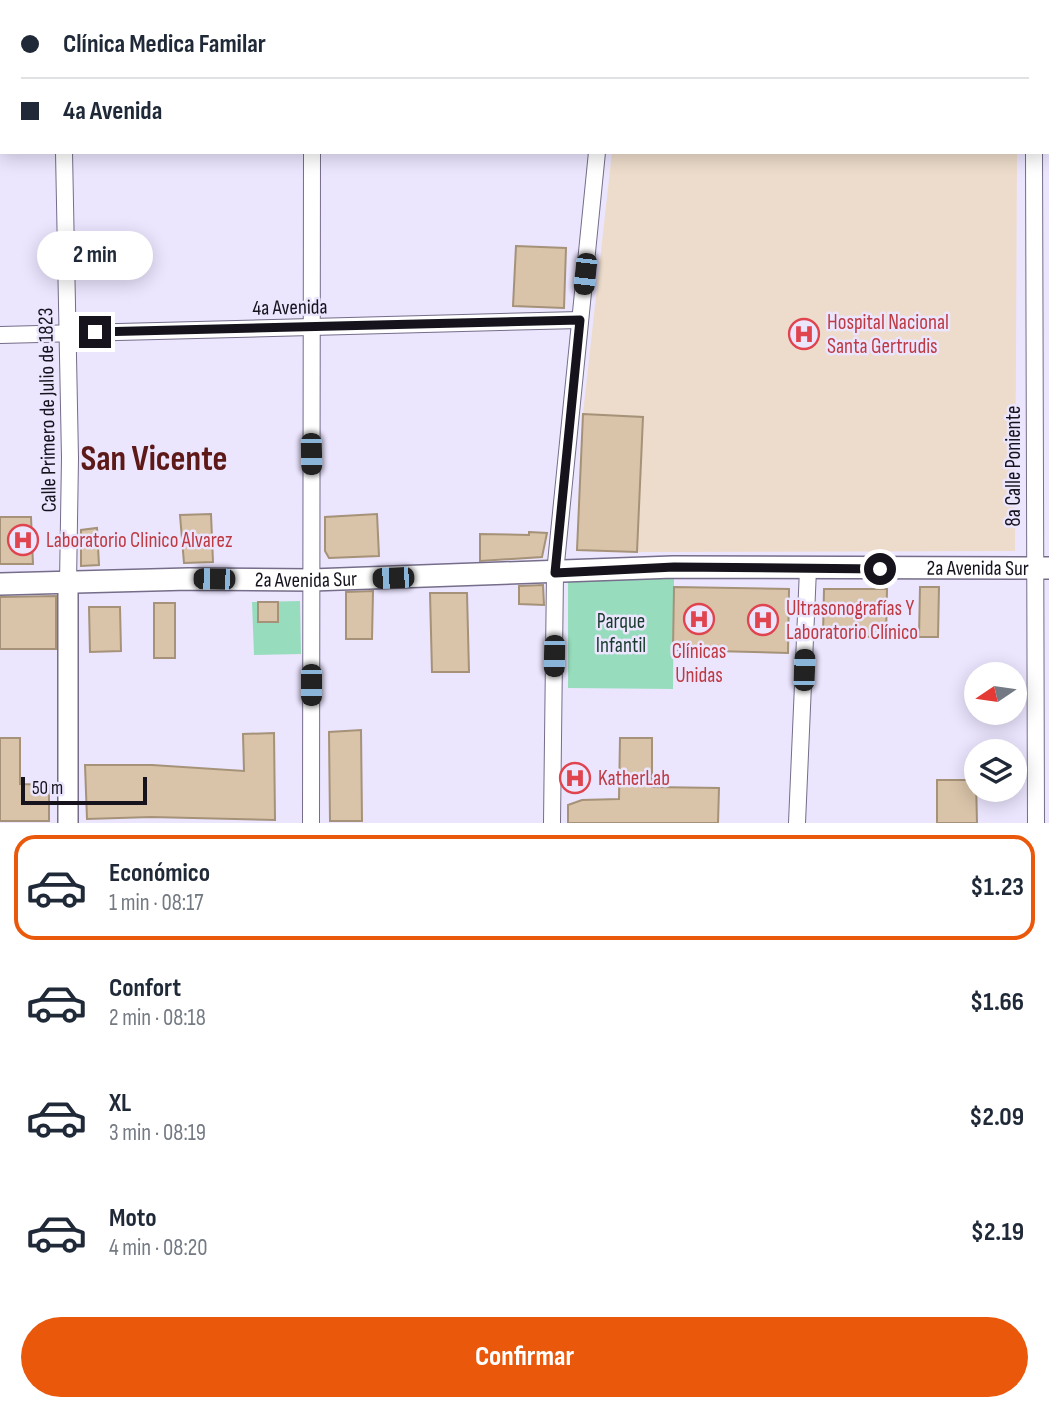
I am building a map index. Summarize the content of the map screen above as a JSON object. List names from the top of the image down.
{
  "streets": {
    "main road": ["2a Avenida Sur"],
    "street": ["4a Avenida", "Calle Primero de Julio de 1823", "8a Calle Poniente"]
  },
  "crossings": [
    ["4a Avenida", "Calle Primero de Julio de 1823"],
    ["Calle Primero de Julio de 1823", "2a Avenida Sur"],
    ["8a Calle Poniente", "2a Avenida Sur"]
  ],
  "districts": ["San Vicente"],
  "parks": ["Parque Infantil"],
  "places": {
    "hospital": [
      "Hospital Nacional Santa Gertrudis",
      "Laboratorio Clinico Alvarez",
      "Clínicas Unidas",
      "Ultrasonografías Y Laboratorio Clínico",
      "KatherLab"
    ]
  },
  "scale_bar": "50 m",
  "north": "left",
  "page": {
    "banner": ["Clínica Medica Familar", "4a Avenida"],
    "bubble": "2 min",
    "scale": "50 m",
    "list": [
      {
        "name": "Económico",
        "note": "1 min · 08:17",
        "value": "$1.23"
      },
      {
        "name": "Confort",
        "note": "2 min · 08:18",
        "value": "$1.66"
      },
      {
        "name": "XL",
        "note": "3 min · 08:19",
        "value": "$2.09"
      },
      {
        "name": "Moto",
        "note": "4 min · 08:20",
        "value": "$2.19"
      }
    ],
    "buttons": "Confirmar"
  }
}
